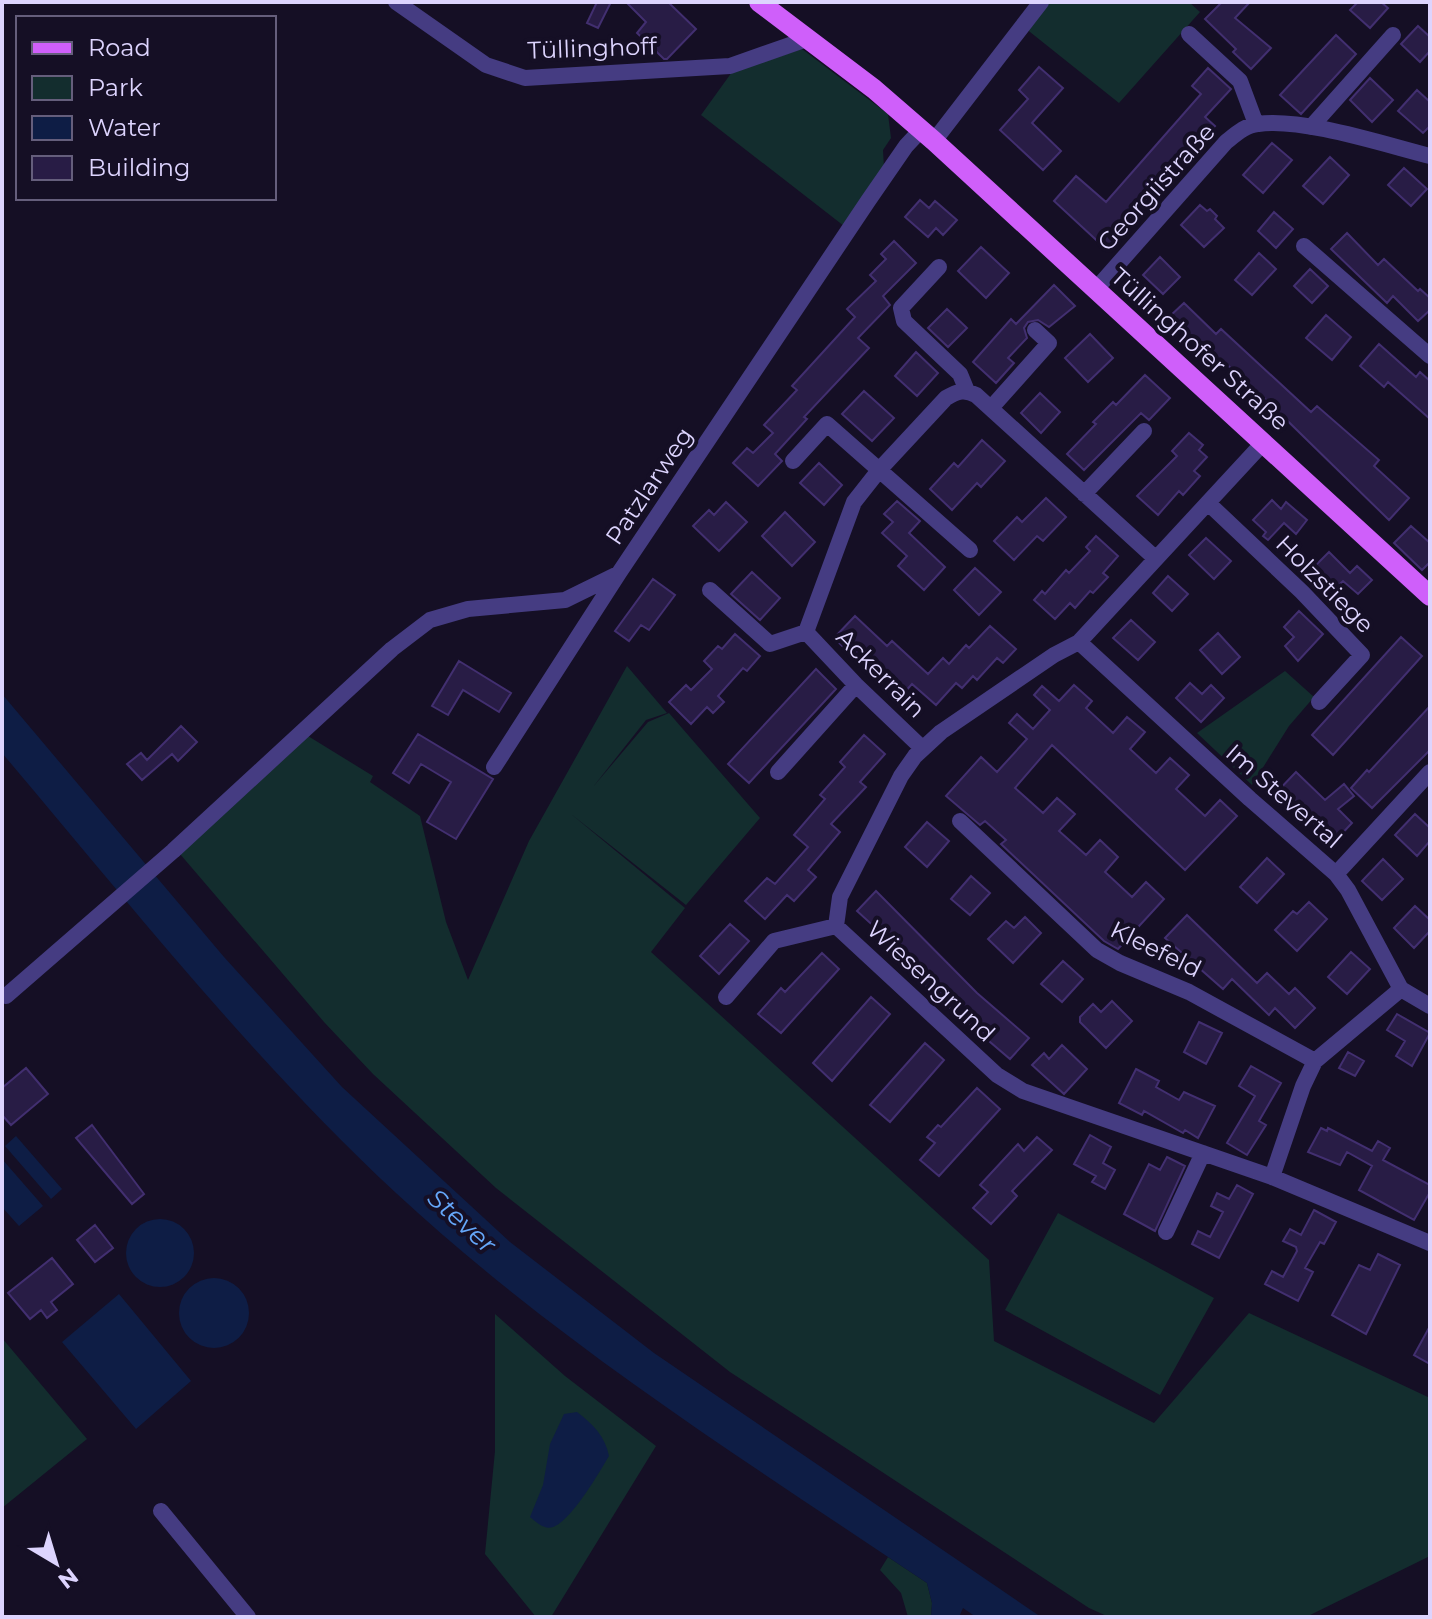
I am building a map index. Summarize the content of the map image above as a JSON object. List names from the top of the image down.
{
  "streets": {
    "main road": ["Tüllinghofer Straße"],
    "street": [
      "Tüllinghoff",
      "Georgiistraße",
      "Patzlarweg",
      "Holzstiege",
      "Ackerrain",
      "Im Stevertal",
      "Kleefeld",
      "Wiesengrund"
    ]
  },
  "crossings": [
    ["Tüllinghoff", "Tüllinghofer Straße"],
    ["Georgiistraße", "Tüllinghofer Straße"],
    ["Tüllinghofer Straße", "Patzlarweg"],
    ["Tüllinghofer Straße", "Wiesengrund"],
    ["Holzstiege", "Wiesengrund"],
    ["Ackerrain", "Wiesengrund"],
    ["Im Stevertal", "Wiesengrund"]
  ],
  "water": ["Stever"],
  "legend": [
    "Road",
    "Park",
    "Water",
    "Building"
  ],
  "north": "bottom right"
}
